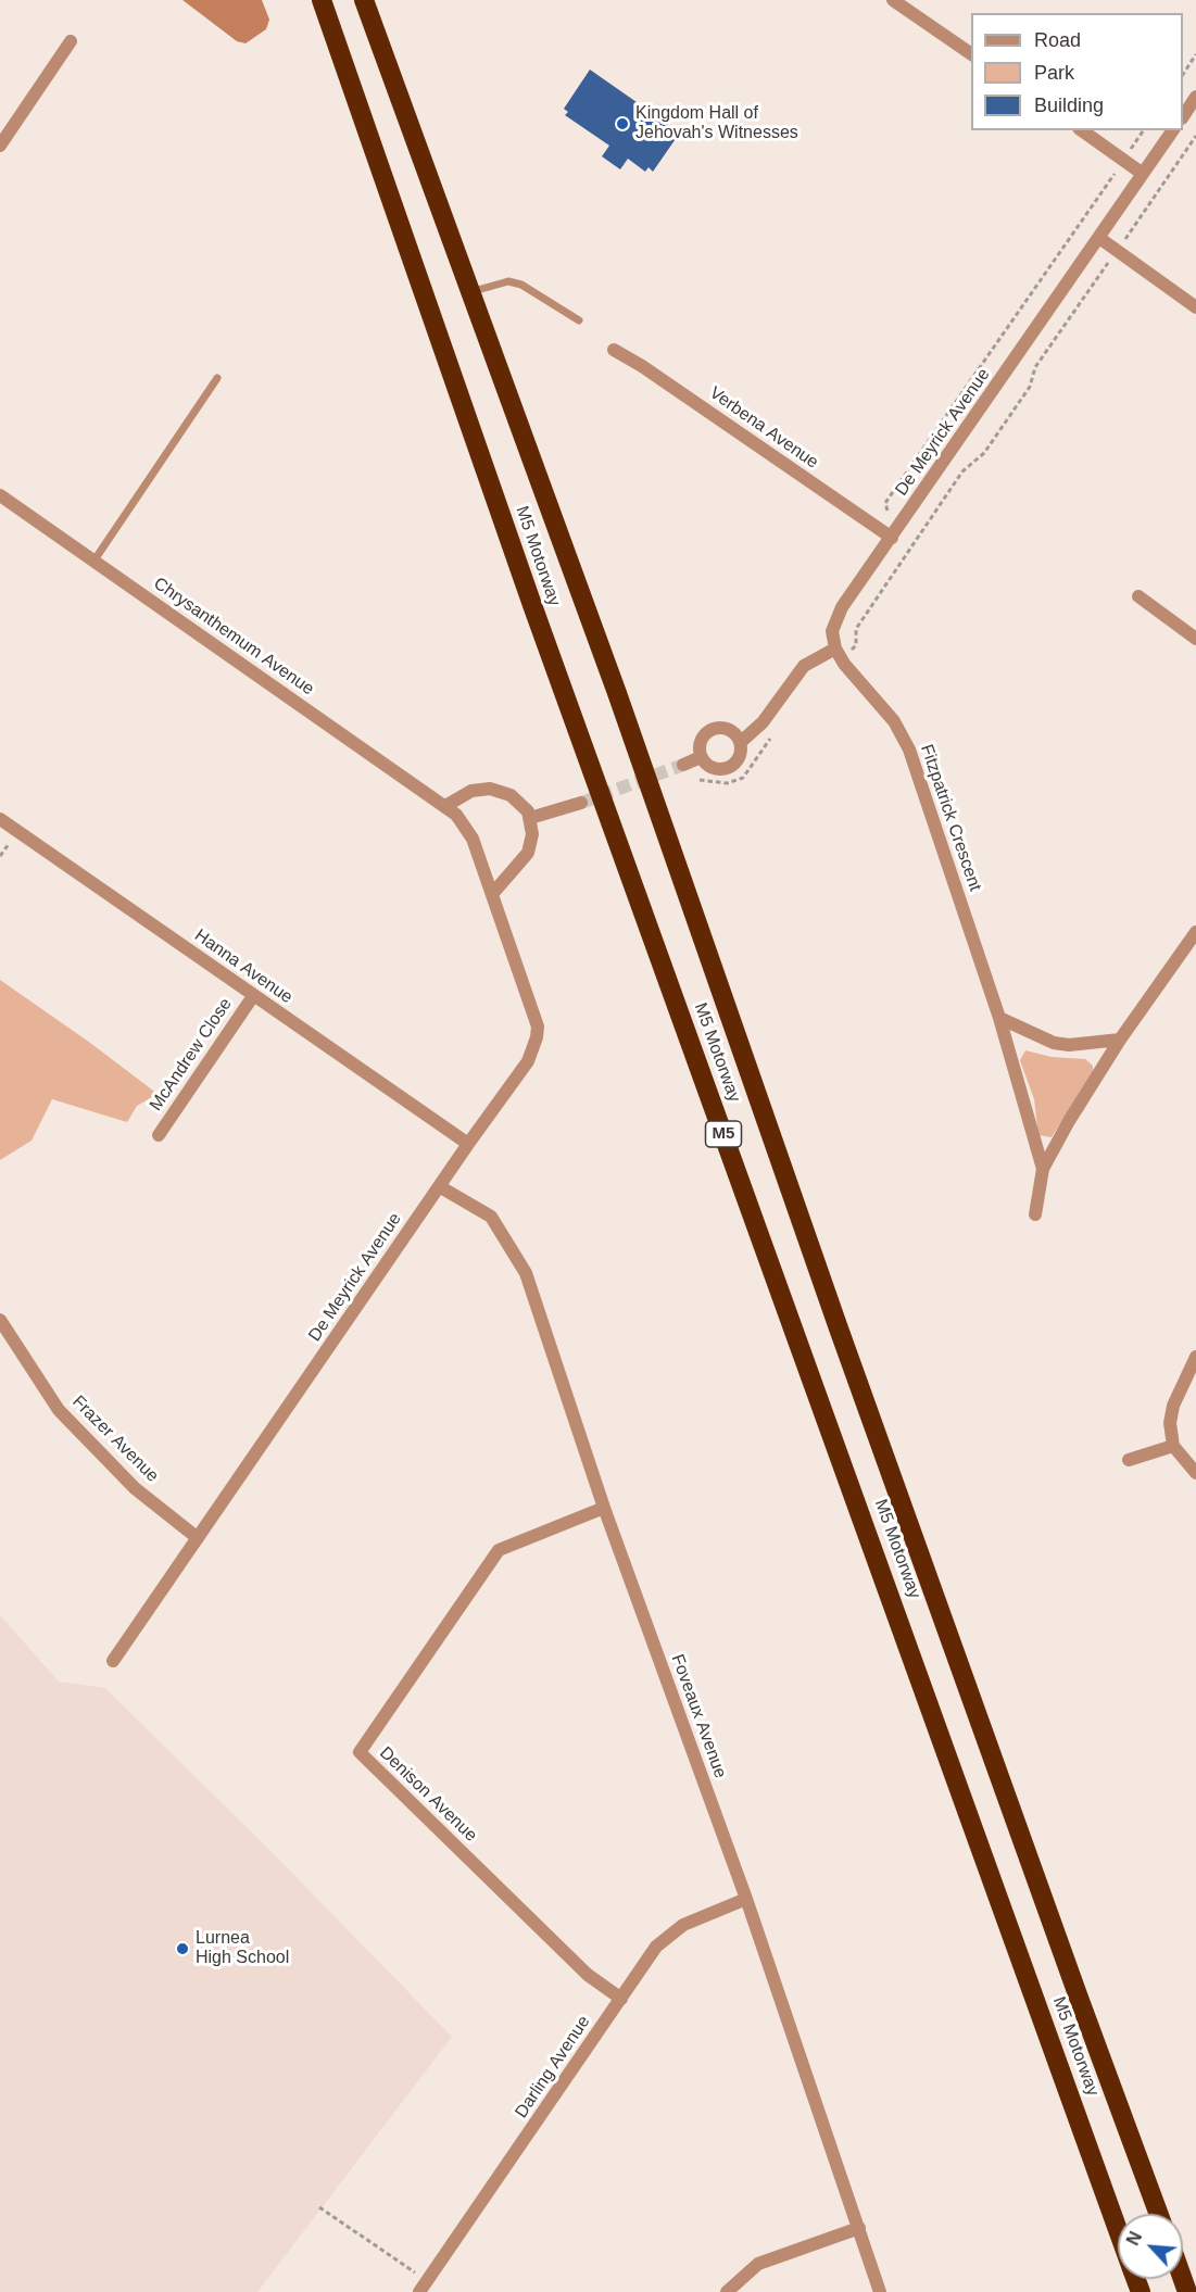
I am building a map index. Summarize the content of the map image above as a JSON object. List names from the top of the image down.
{
  "streets": {
    "highway": ["M5 Motorway", "M5"],
    "street": [
      "Verbena Avenue",
      "De Meyrick Avenue",
      "Chrysanthemum Avenue",
      "Fitzpatrick Crescent",
      "Hanna Avenue",
      "McAndrew Close",
      "Frazer Avenue",
      "Foveaux Avenue",
      "Denison Avenue",
      "Darling Avenue"
    ]
  },
  "crossings": [
    ["Verbena Avenue", "De Meyrick Avenue"],
    ["De Meyrick Avenue", "Chrysanthemum Avenue"],
    ["De Meyrick Avenue", "Fitzpatrick Crescent"],
    ["De Meyrick Avenue", "Hanna Avenue"],
    ["De Meyrick Avenue", "Frazer Avenue"],
    ["De Meyrick Avenue", "Foveaux Avenue"],
    ["Hanna Avenue", "McAndrew Close"],
    ["Foveaux Avenue", "Denison Avenue"],
    ["Foveaux Avenue", "Darling Avenue"],
    ["Denison Avenue", "Darling Avenue"]
  ],
  "places": ["Kingdom Hall of Jehovah's Witnesses", "Lurnea High School"],
  "legend": ["Road", "Park", "Building"],
  "north": "top left"
}
